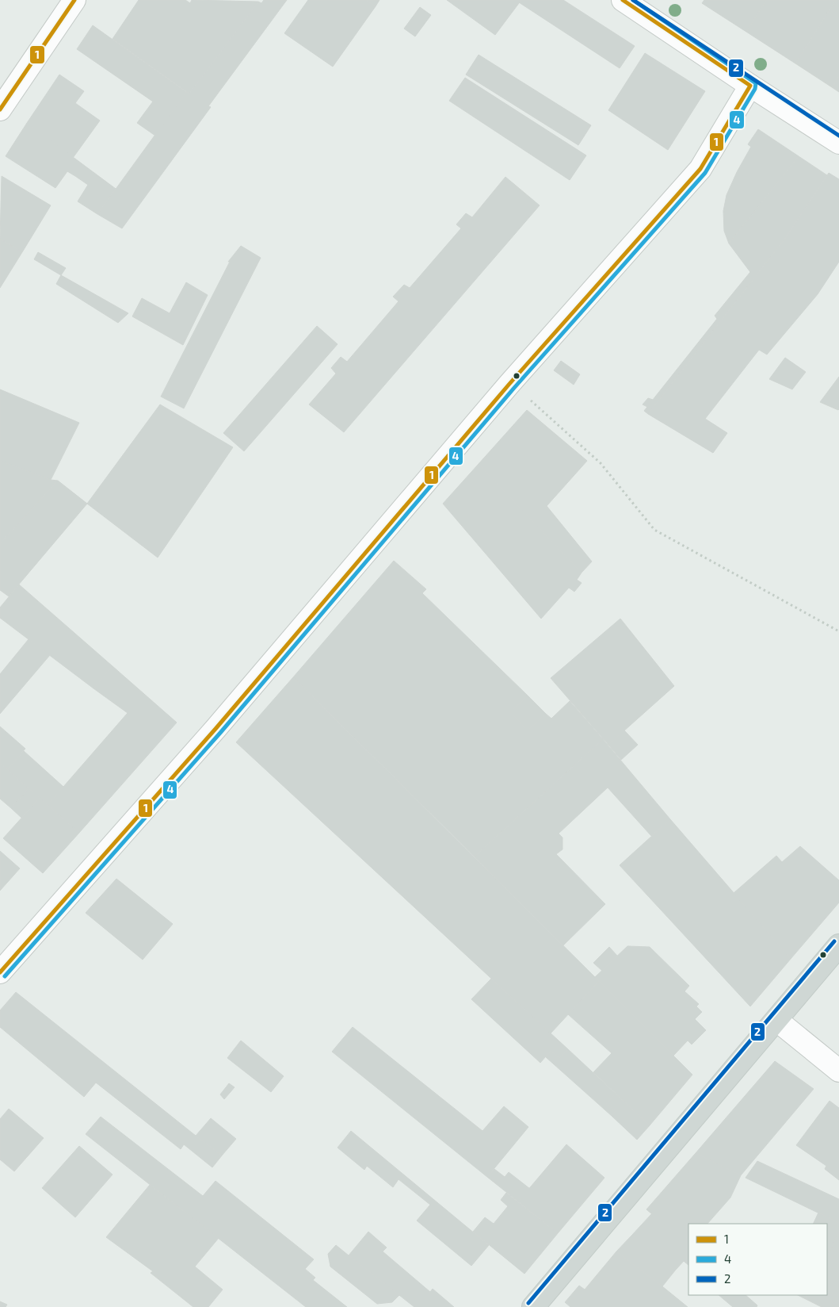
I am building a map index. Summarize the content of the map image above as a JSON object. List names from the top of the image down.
{
  "lines": ["transit line 1", "transit line 4", "transit line 2"],
  "legend": ["1", "4", "2"]
}
